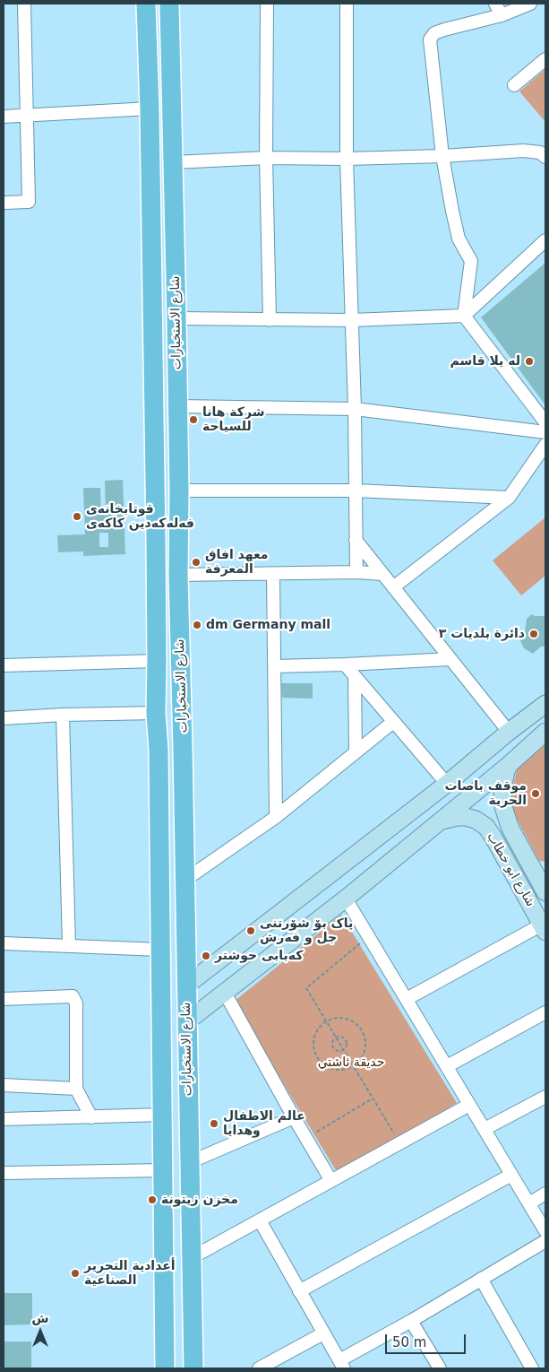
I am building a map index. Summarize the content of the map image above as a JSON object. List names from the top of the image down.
{
  "streets": {
    "main road": ["شارع الاستخبارات", "شارع ابو خطاب"]
  },
  "parks": ["حديقة ئاشتي"],
  "places": [
    "له يلا قاسم",
    "شركة هانا للسياحة",
    "قوتابخانەی فەلەکەدین کاکەی",
    "معهد افاق المعرفة",
    "dm Germany mall",
    "دائرة بلديات ٣",
    "موقف باصات الحریة",
    "پاک بۆ شۆرتنی جل و فەرش",
    "کەبابی حوشتر",
    "عالم الاطفال وهدايا",
    "مخزن زيتونة",
    "أعدادية التحرير الصناعية"
  ],
  "scale_bar": "50 m",
  "north": "top"
}
